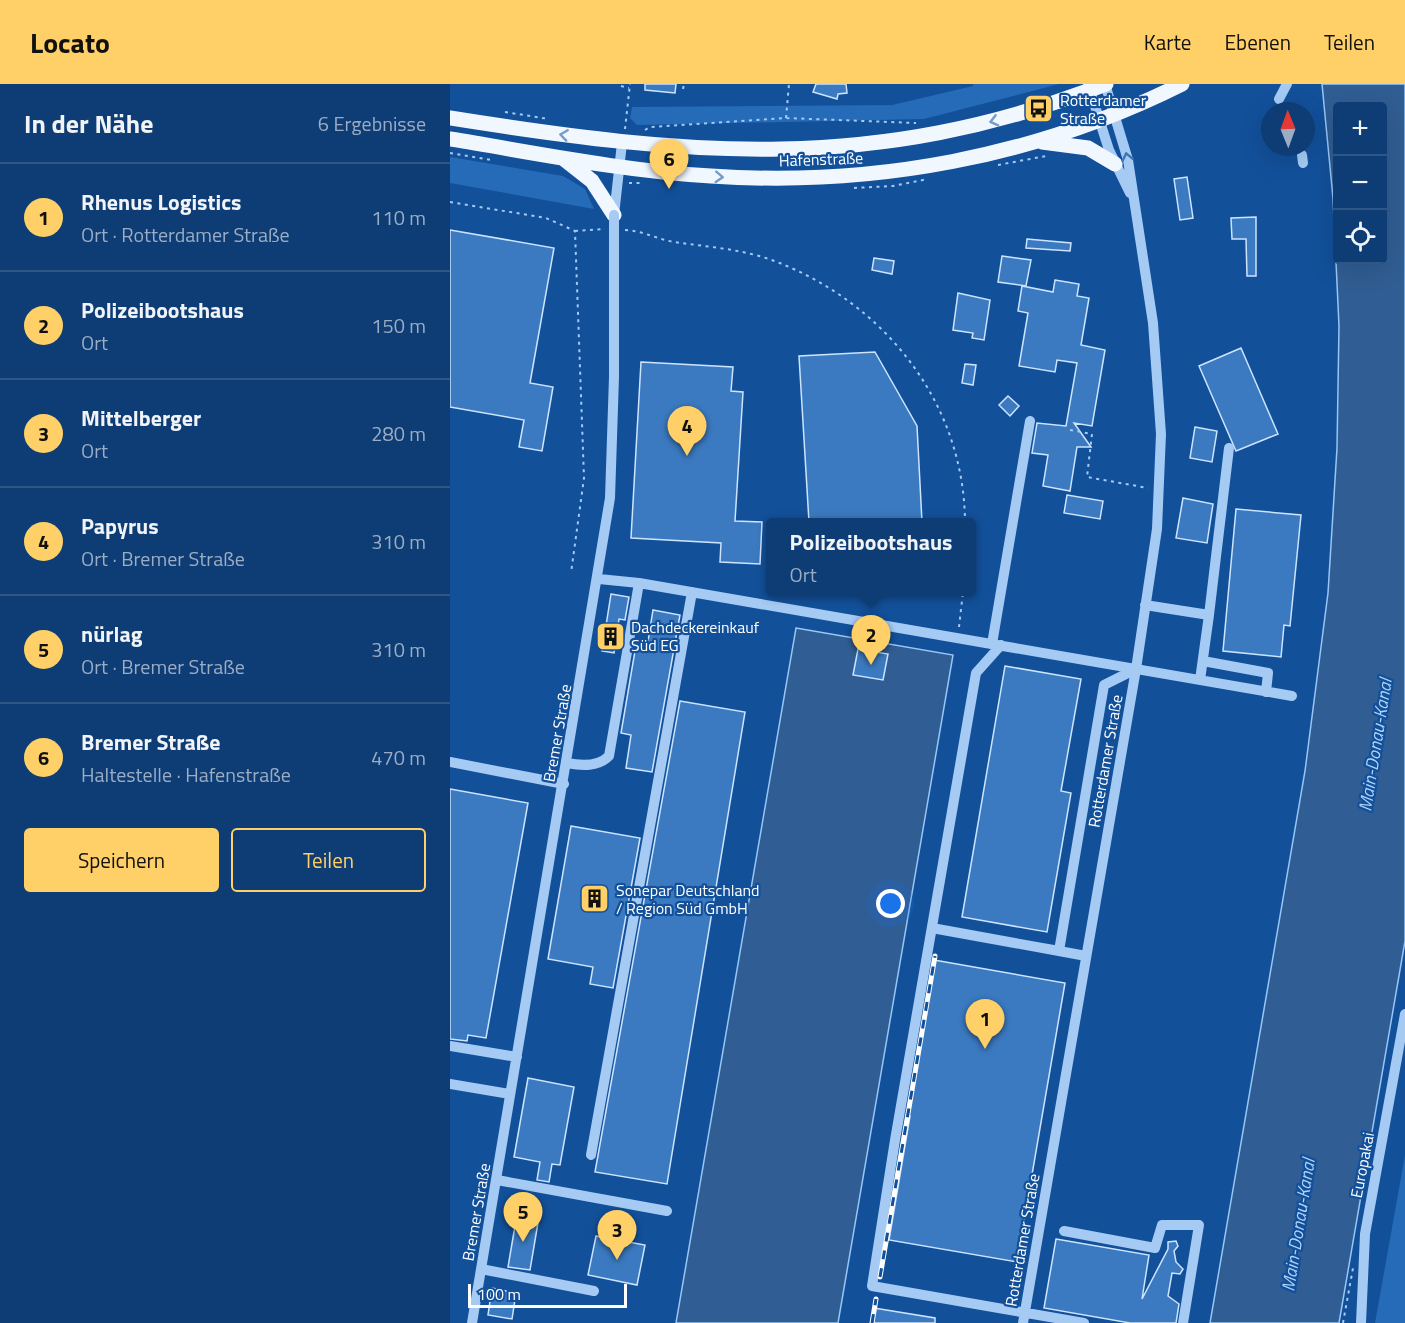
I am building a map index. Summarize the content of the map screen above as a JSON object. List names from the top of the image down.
{
  "streets": {
    "main road": ["Hafenstraße"],
    "street": ["Bremer Straße", "Rotterdamer Straße", "Europakai"]
  },
  "crossings": [
    ["Hafenstraße", "Bremer Straße"],
    ["Hafenstraße", "Rotterdamer Straße"]
  ],
  "water": ["Main-Donau-Kanal"],
  "places": {
    "bus stop": ["Rotterdamer Straße"],
    "building": ["Dachdeckereinkauf Süd EG", "Sonepar Deutschland / Region Süd GmbH"]
  },
  "scale_bar": "100 m",
  "north": "top",
  "page": {
    "header": "Locato",
    "nav": ["Karte", "Ebenen", "Teilen"],
    "heading": ["In der Nähe", "6 Ergebnisse"],
    "map_buttons": ["+", "−"],
    "pins": [
      "6",
      "4",
      "2",
      "1",
      "5",
      "3"
    ],
    "list": [
      {
        "mark": "1",
        "name": "Rhenus Logistics",
        "note": "Ort · Rotterdamer Straße",
        "value": "110 m"
      },
      {
        "mark": "2",
        "name": "Polizeibootshaus",
        "note": "Ort",
        "value": "150 m"
      },
      {
        "mark": "3",
        "name": "Mittelberger",
        "note": "Ort",
        "value": "280 m"
      },
      {
        "mark": "4",
        "name": "Papyrus",
        "note": "Ort · Bremer Straße",
        "value": "310 m"
      },
      {
        "mark": "5",
        "name": "nürlag",
        "note": "Ort · Bremer Straße",
        "value": "310 m"
      },
      {
        "mark": "6",
        "name": "Bremer Straße",
        "note": "Haltestelle · Hafenstraße",
        "value": "470 m"
      }
    ],
    "popup": ["Polizeibootshaus", "Ort"],
    "buttons": ["Speichern", "Teilen"],
    "scale": "100 m"
  }
}
